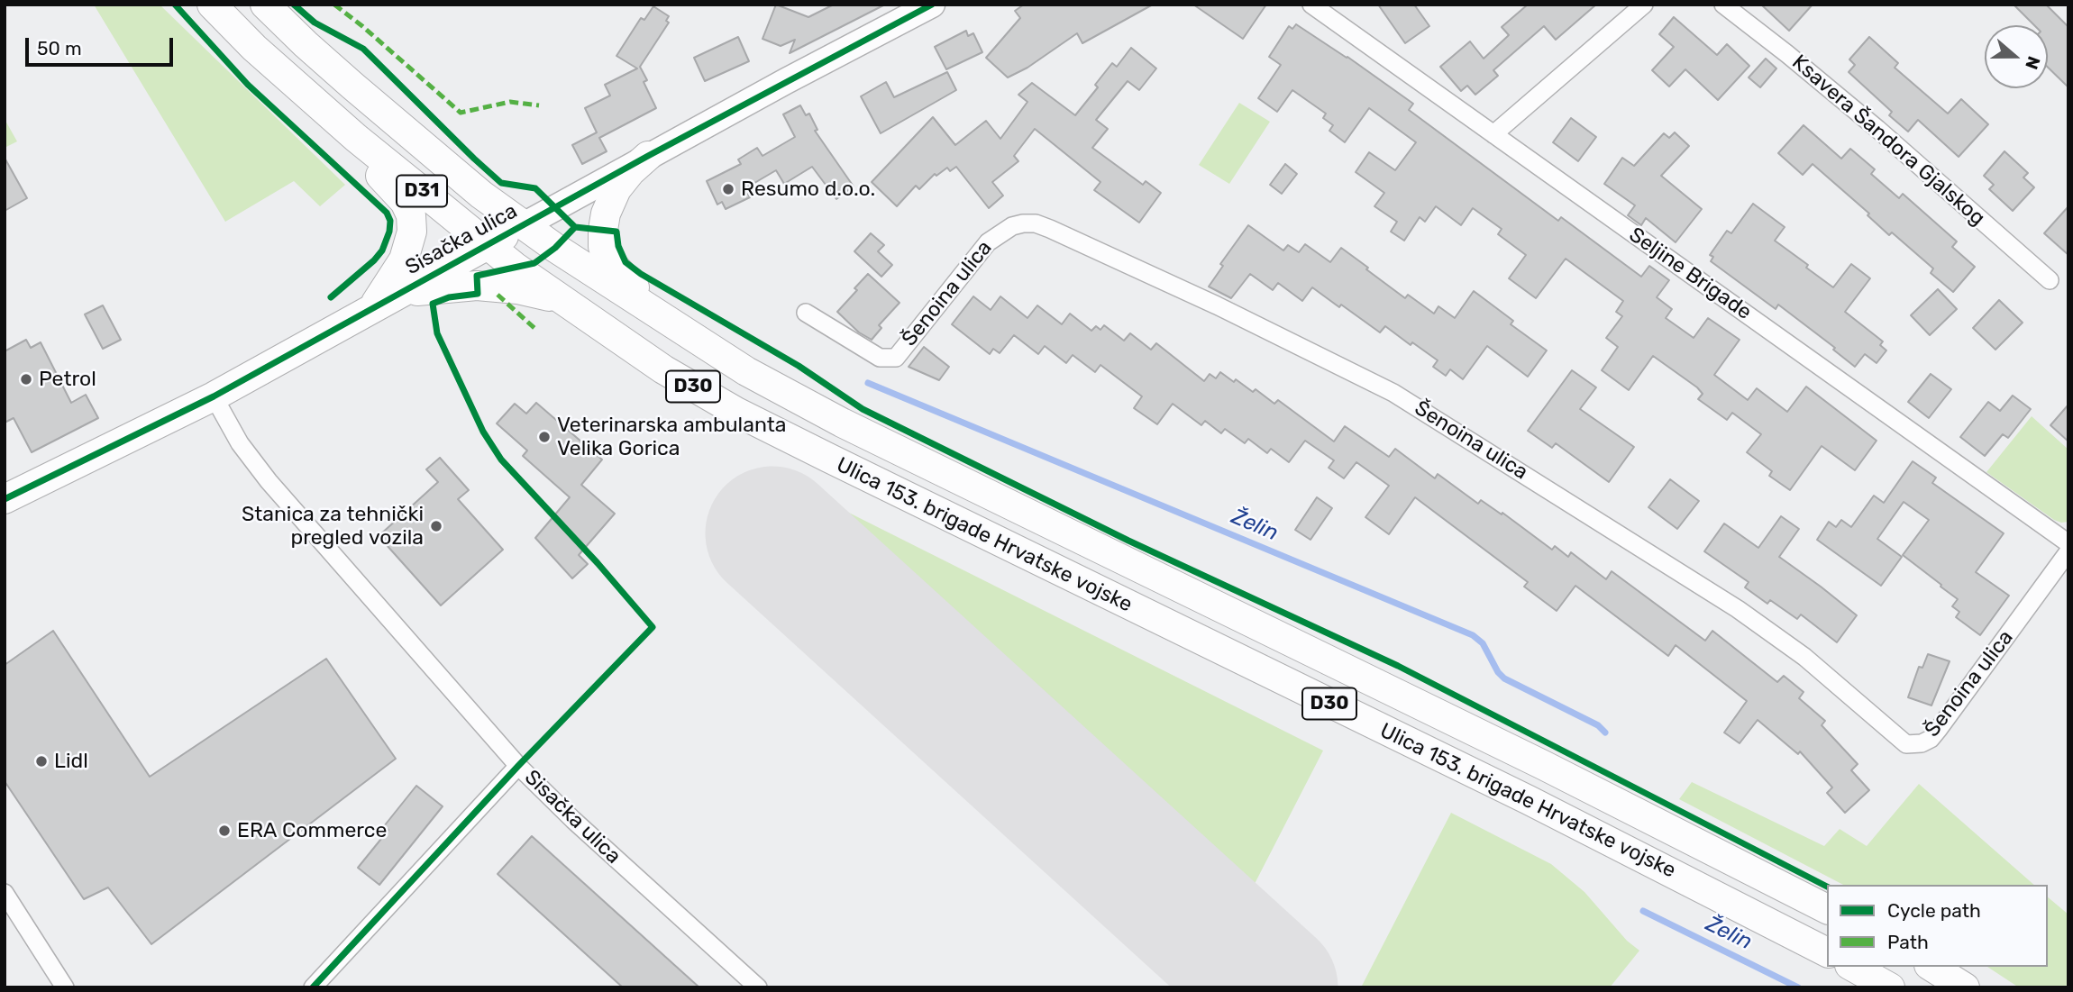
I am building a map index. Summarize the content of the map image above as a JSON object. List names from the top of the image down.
{
  "streets": {
    "main road": [
      "D31",
      "Sisačka ulica",
      "D30",
      "Ulica 153. brigade Hrvatske vojske"
    ],
    "street": ["Ksavera Šandora Gjalskog", "Seljine Brigade", "Šenoina ulica"]
  },
  "crossings": [
    ["Sisačka ulica", "Ulica 153. brigade Hrvatske vojske"]
  ],
  "water": ["Želin"],
  "places": [
    "Resumo d.o.o.",
    "Petrol",
    "Veterinarska ambulanta Velika Gorica",
    "Stanica za tehnički pregled vozila",
    "Lidl",
    "ERA Commerce"
  ],
  "legend": ["Cycle path", "Path"],
  "scale_bar": "50 m",
  "north": "right"
}
